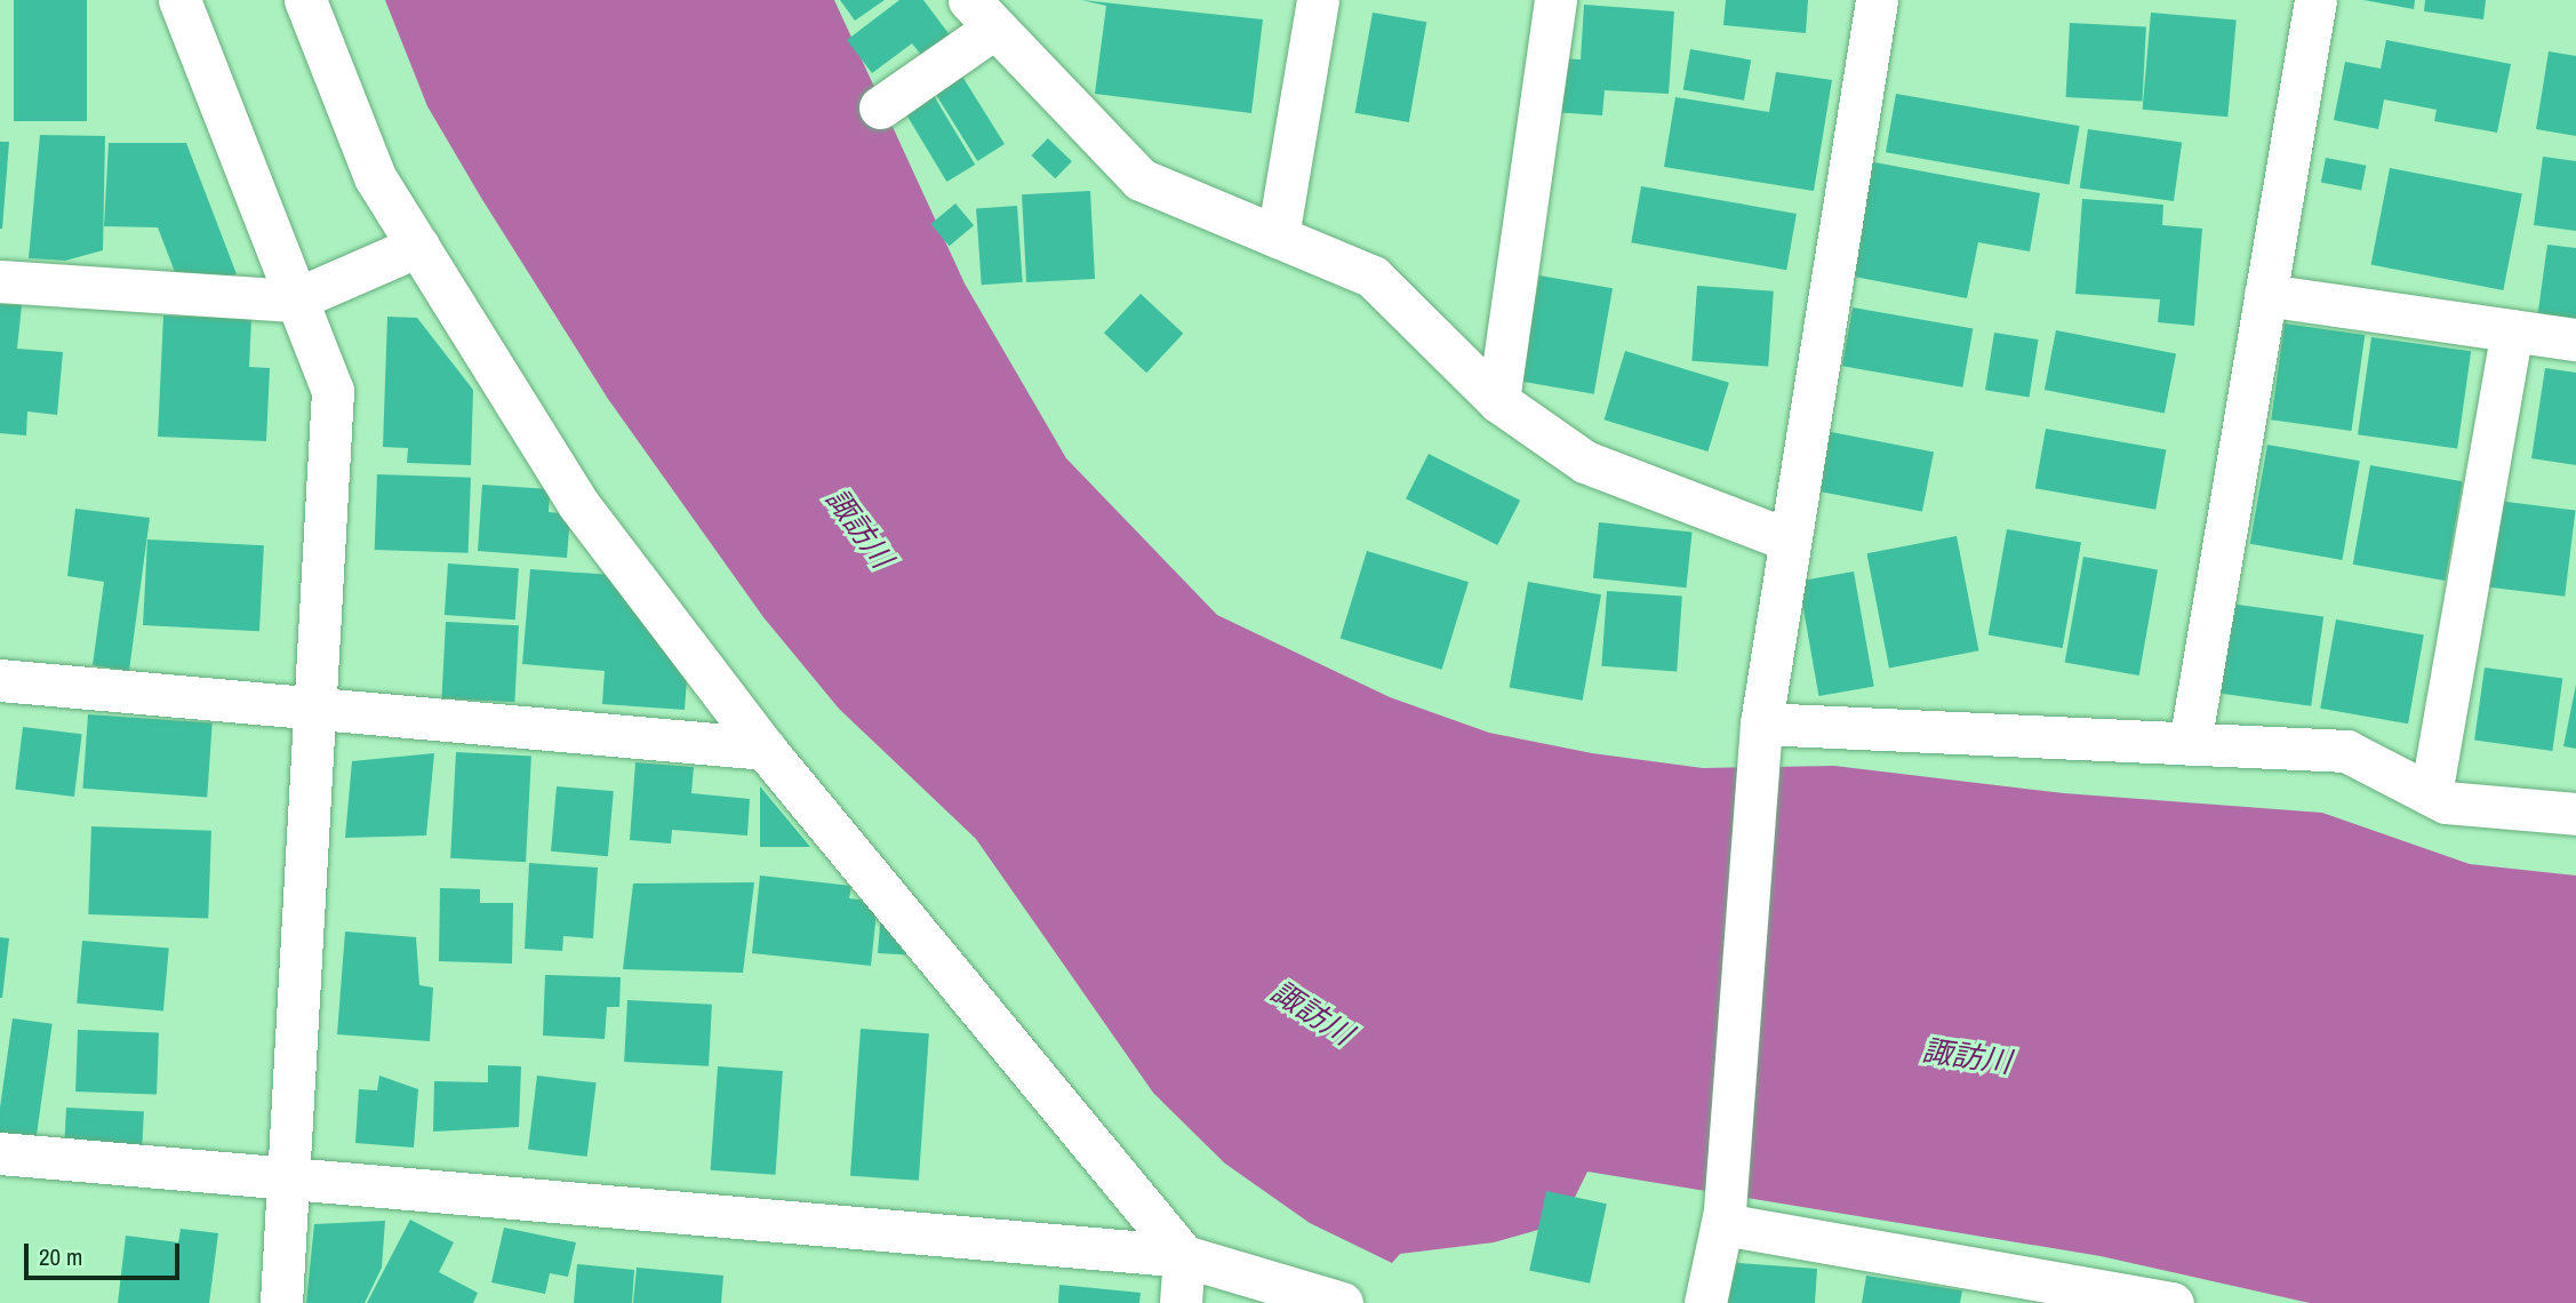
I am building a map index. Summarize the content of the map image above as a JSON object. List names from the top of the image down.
{
  "water": ["諏訪川"],
  "scale_bar": "20 m"
}
